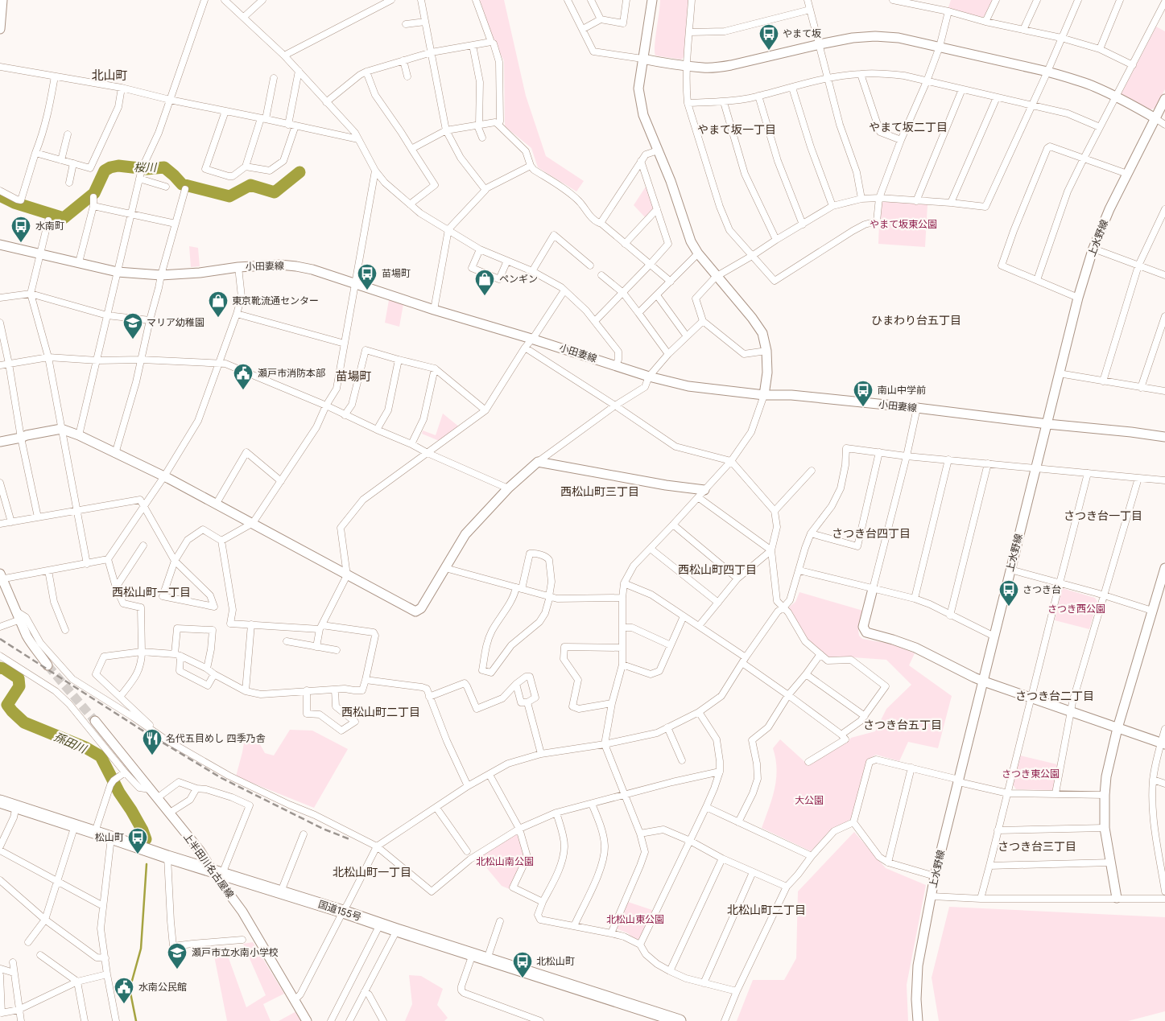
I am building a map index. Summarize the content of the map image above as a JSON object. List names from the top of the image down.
{
  "streets": {
    "highway": ["国道155号"],
    "street": ["上水野線", "小田妻線", "上半田川名古屋線"]
  },
  "crossings": [
    ["上水野線", "小田妻線"],
    ["上半田川名古屋線", "国道155号"]
  ],
  "districts": [
    "北山町",
    "やまて坂二丁目",
    "やまて坂一丁目",
    "ひまわり台五丁目",
    "苗場町",
    "西松山町三丁目",
    "さつき台一丁目",
    "さつき台四丁目",
    "西松山町四丁目",
    "西松山町一丁目",
    "さつき台二丁目",
    "西松山町二丁目",
    "さつき台五丁目",
    "さつき台三丁目",
    "北松山町一丁目",
    "北松山町二丁目"
  ],
  "water": ["桜川", "孫田川"],
  "parks": [
    "やまて坂東公園",
    "さつき西公園",
    "さつき東公園",
    "大公園",
    "北松山南公園",
    "北松山東公園"
  ],
  "places": {
    "bus stop": [
      "やまて坂",
      "水南町",
      "苗場町",
      "南山中学前",
      "さつき台",
      "松山町",
      "北松山町"
    ],
    "shop": ["ペンギン", "東京靴流通センター"],
    "school or university": ["マリア幼稚園", "瀬戸市立水南小学校"],
    "public building": ["瀬戸市消防本部", "水南公民館"],
    "restaurant": ["名代五目めし 四季乃舎"]
  }
}
